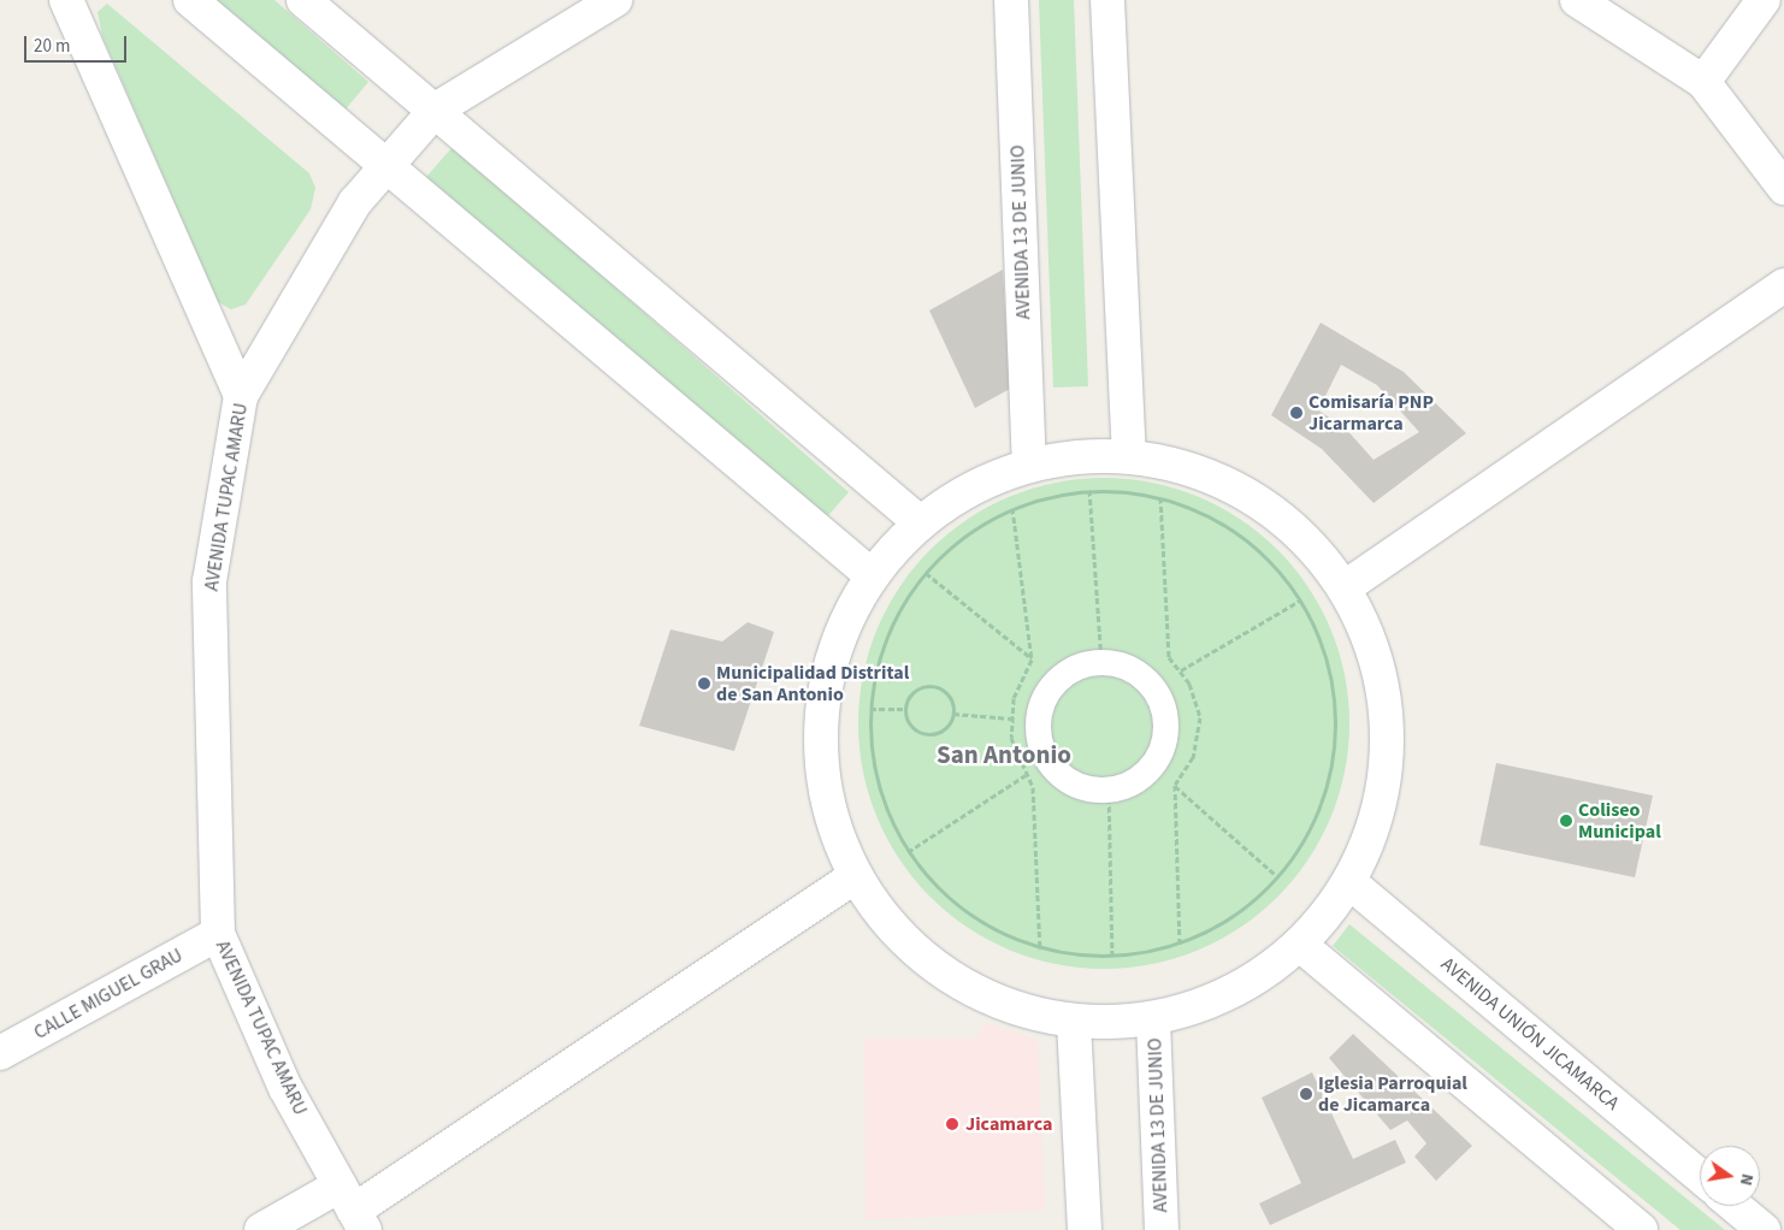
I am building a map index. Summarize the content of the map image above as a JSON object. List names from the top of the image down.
{
  "streets": {
    "street": [
      "AVENIDA 13 DE JUNIO",
      "AVENIDA TUPAC AMARU",
      "CALLE MIGUEL GRAU",
      "AVENIDA UNIÓN JICAMARCA"
    ]
  },
  "crossings": [
    ["AVENIDA TUPAC AMARU", "CALLE MIGUEL GRAU"]
  ],
  "districts": ["San Antonio"],
  "places": [
    "Comisaría PNP Jicarmarca",
    "Municipalidad Distrital de San Antonio",
    "Coliseo Municipal",
    "Iglesia Parroquial de Jicamarca",
    "Jicamarca"
  ],
  "scale_bar": "20 m",
  "north": "right"
}
